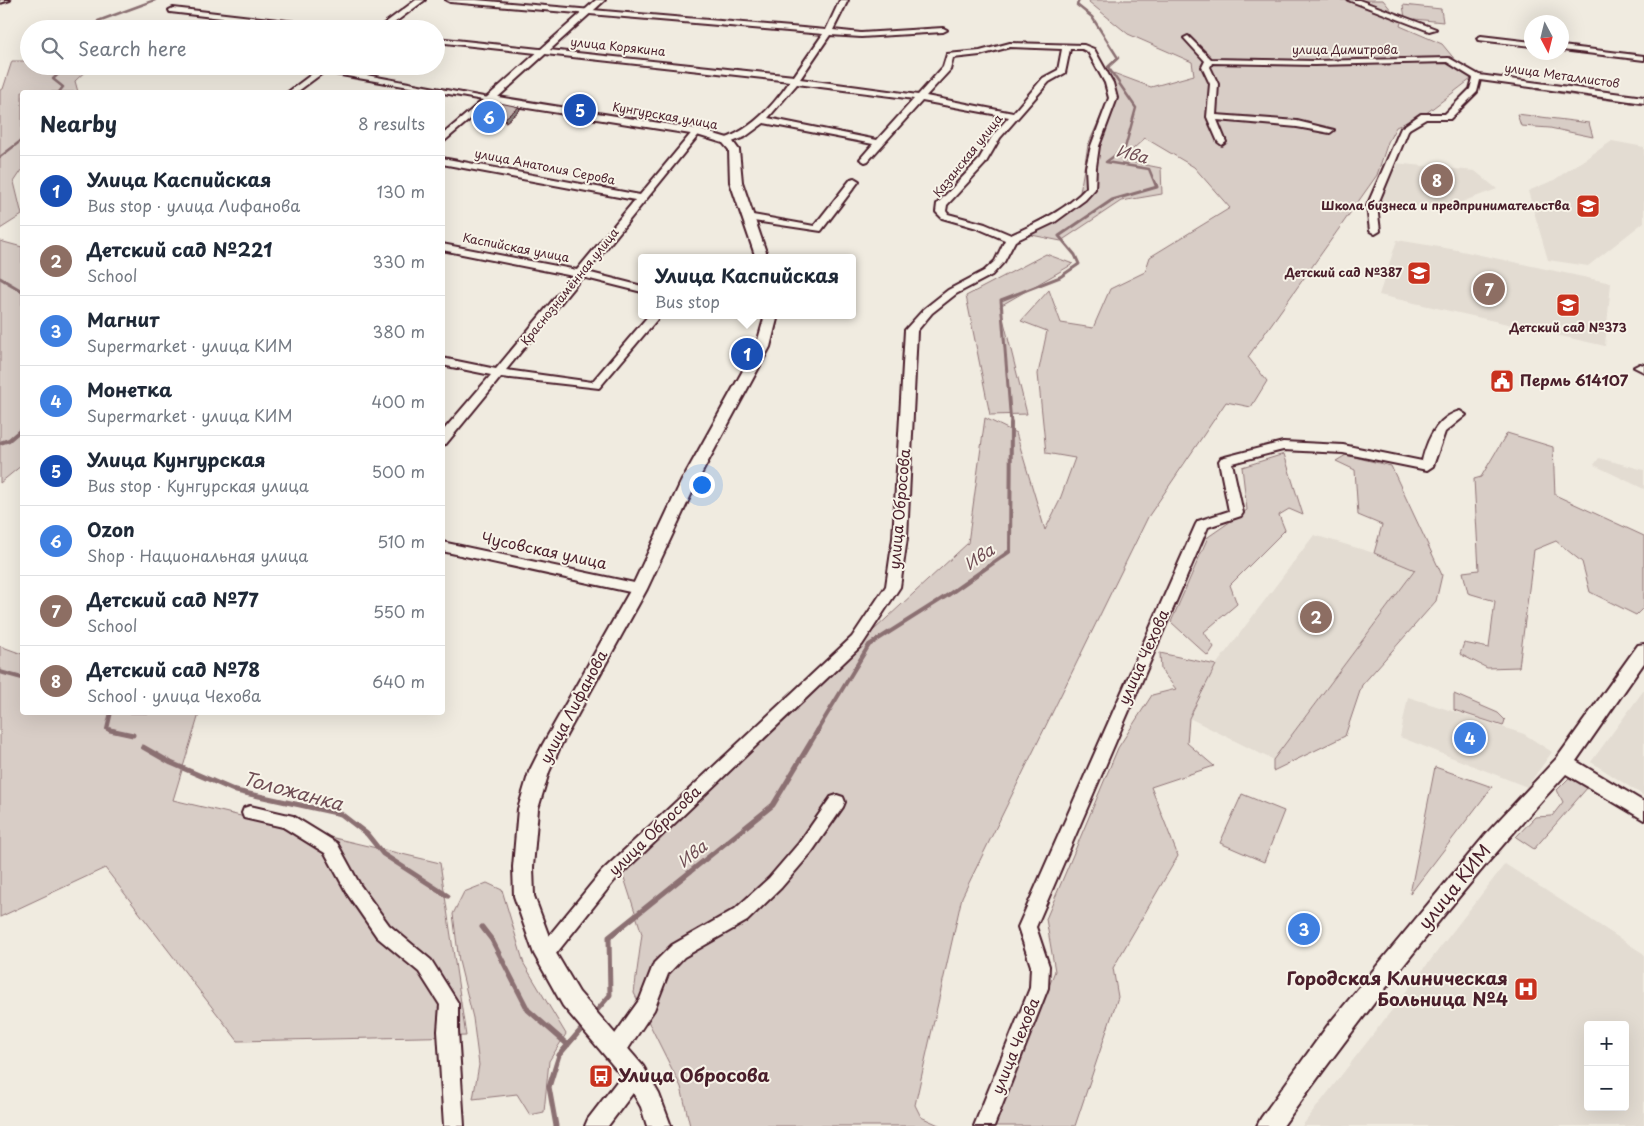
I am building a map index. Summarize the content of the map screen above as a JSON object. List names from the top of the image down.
{
  "streets": {
    "street": [
      "улица Корякина",
      "улица Димитрова",
      "улица Металлистов",
      "Кунгурская улица",
      "Казанская улица",
      "улица Анатолия Серова",
      "Каспийская улица",
      "Краснознамённая улица",
      "улица Обросова",
      "Чусовская улица",
      "улица Чехова",
      "улица Лифанова",
      "улица КИМ"
    ]
  },
  "crossings": [
    ["улица Корякина", "Казанская улица"],
    ["улица Димитрова", "улица Металлистов"],
    ["Кунгурская улица", "Краснознамённая улица"],
    ["Казанская улица", "улица Обросова"],
    ["улица Анатолия Серова", "Краснознамённая улица"],
    ["Каспийская улица", "Краснознамённая улица"],
    ["улица Обросова", "улица Лифанова"],
    ["Чусовская улица", "улица Лифанова"]
  ],
  "water": ["Ива", "Толожанка"],
  "places": {
    "school or university": ["Школа бизнеса и предпринимательства", "Детский сад №387", "Детский сад №373"],
    "public building": ["Пермь 614107"],
    "hospital": ["Городская Клиническая Больница №4"],
    "bus stop": ["Улица Обросова"]
  },
  "north": "bottom",
  "page": {
    "search": "Search here",
    "heading": ["Nearby", "8 results"],
    "pins": [
      "5",
      "6",
      "8",
      "7",
      "1",
      "2",
      "4",
      "3"
    ],
    "list": [
      {
        "mark": "1",
        "name": "Улица Каспийская",
        "note": "Bus stop · улица Лифанова",
        "value": "130 m"
      },
      {
        "mark": "2",
        "name": "Детский сад №221",
        "note": "School",
        "value": "330 m"
      },
      {
        "mark": "3",
        "name": "Магнит",
        "note": "Supermarket · улица КИМ",
        "value": "380 m"
      },
      {
        "mark": "4",
        "name": "Монетка",
        "note": "Supermarket · улица КИМ",
        "value": "400 m"
      },
      {
        "mark": "5",
        "name": "Улица Кунгурская",
        "note": "Bus stop · Кунгурская улица",
        "value": "500 m"
      },
      {
        "mark": "6",
        "name": "Ozon",
        "note": "Shop · Национальная улица",
        "value": "510 m"
      },
      {
        "mark": "7",
        "name": "Детский сад №77",
        "note": "School",
        "value": "550 m"
      },
      {
        "mark": "8",
        "name": "Детский сад №78",
        "note": "School · улица Чехова",
        "value": "640 m"
      }
    ],
    "popup": ["Улица Каспийская", "Bus stop"],
    "map_buttons": ["+", "−"]
  }
}
